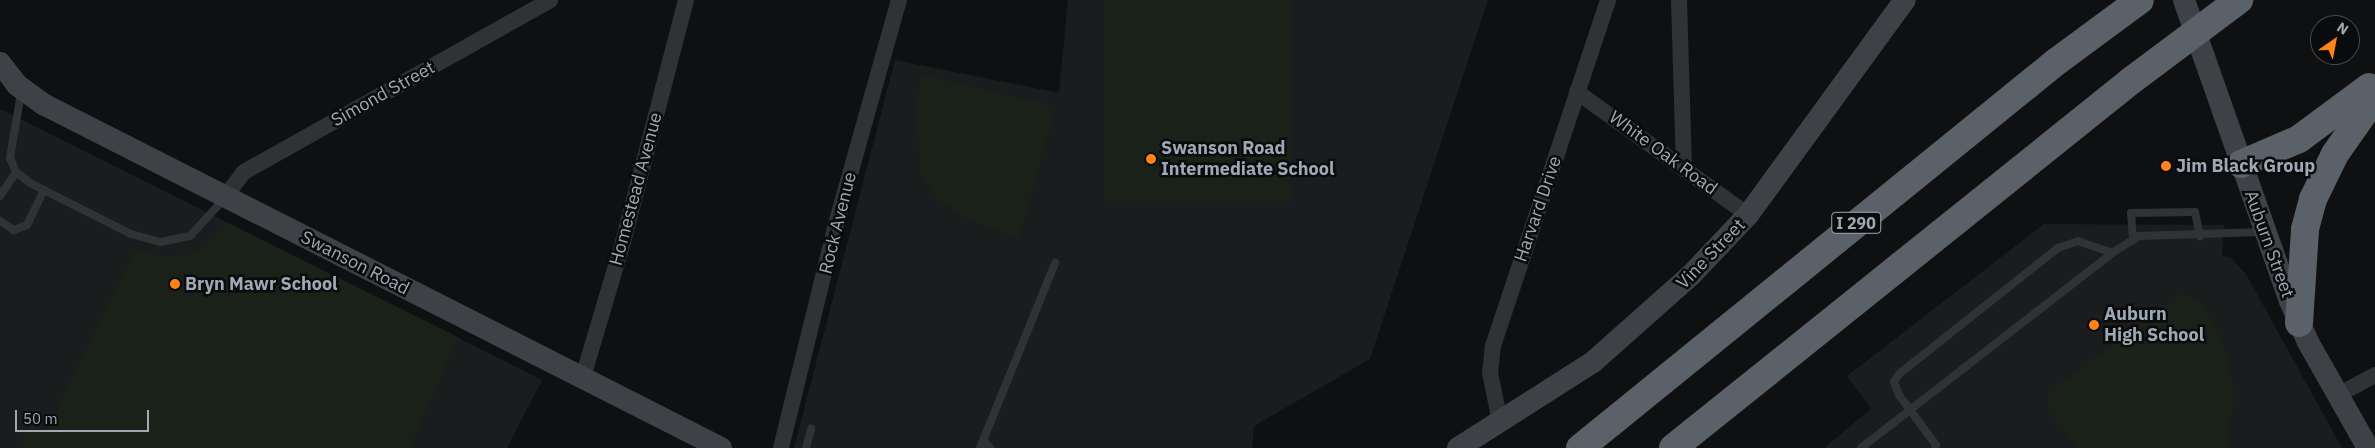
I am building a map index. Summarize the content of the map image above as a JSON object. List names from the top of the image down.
{
  "streets": {
    "highway": ["I 290"],
    "street": [
      "Simond Street",
      "White Oak Road",
      "Homestead Avenue",
      "Harvard Drive",
      "Rock Avenue",
      "Auburn Street",
      "Vine Street",
      "Swanson Road"
    ]
  },
  "crossings": [
    ["Simond Street", "Swanson Road"],
    ["White Oak Road", "Harvard Drive"],
    ["White Oak Road", "Vine Street"],
    ["Homestead Avenue", "Swanson Road"],
    ["Harvard Drive", "Vine Street"]
  ],
  "places": [
    "Swanson Road Intermediate School",
    "Jim Black Group",
    "Bryn Mawr School",
    "Auburn High School"
  ],
  "scale_bar": "50 m",
  "north": "top right"
}
